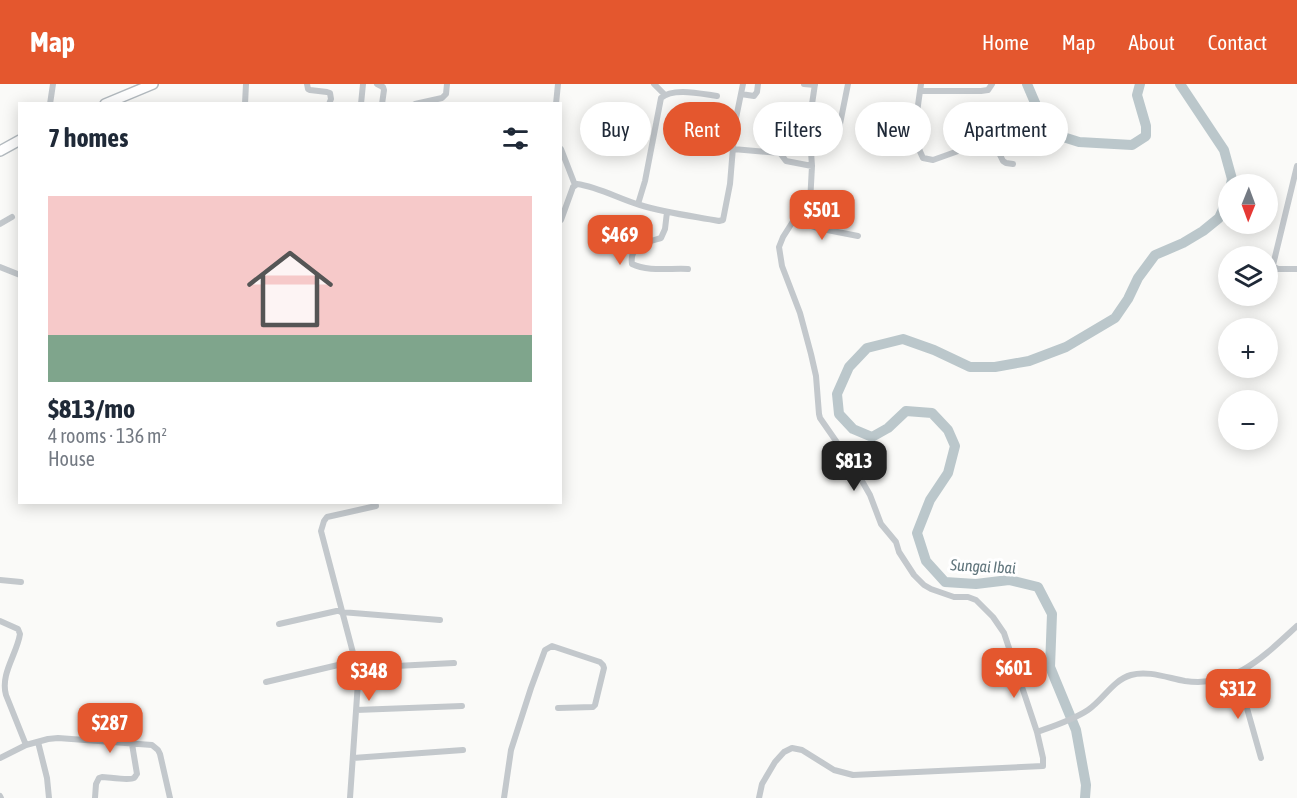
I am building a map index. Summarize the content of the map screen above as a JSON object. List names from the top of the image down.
{
  "water": ["Sungai Ibai"],
  "north": "bottom",
  "page": {
    "header": "Map",
    "nav": [
      "Home",
      "Map",
      "About",
      "Contact"
    ],
    "chip": [
      "Buy",
      "Rent",
      "Filters",
      "New",
      "Apartment"
    ],
    "heading": "7 homes",
    "map_buttons": ["+", "−"],
    "list": [
      {
        "name": "$813/mo",
        "note": "4 rooms · 136 m² · House"
      }
    ],
    "price": [
      "$501",
      "$469",
      "$813",
      "$601",
      "$348",
      "$312",
      "$287"
    ]
  }
}
